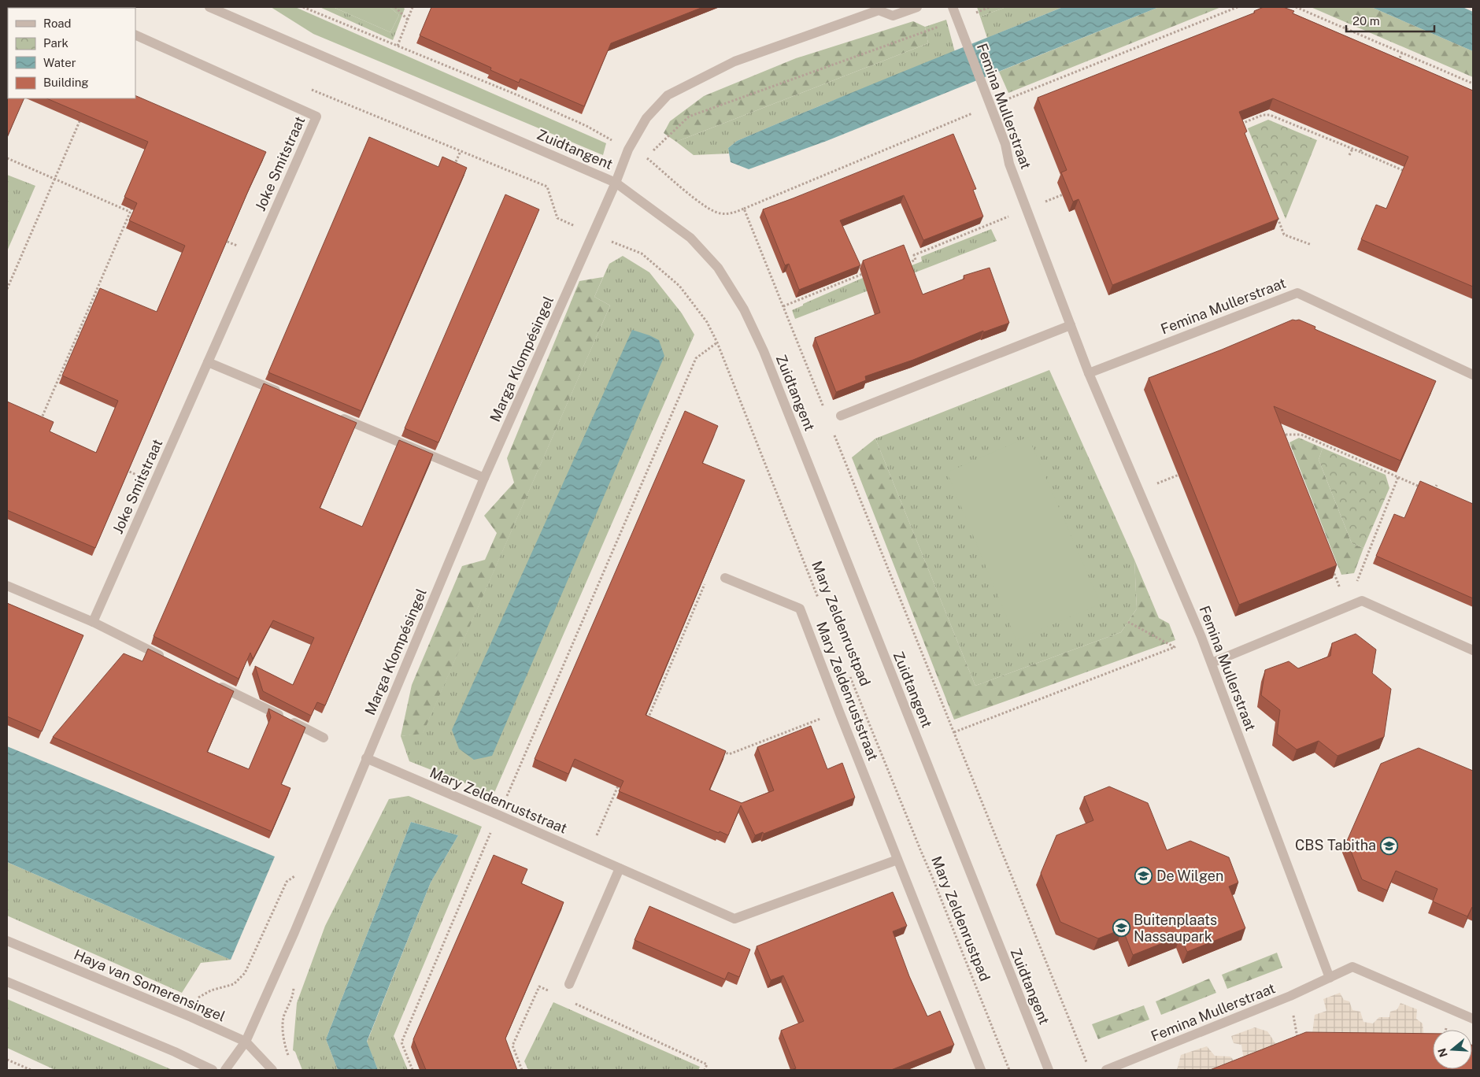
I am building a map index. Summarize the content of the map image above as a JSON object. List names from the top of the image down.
{
  "streets": {
    "street": [
      "Femina Mullerstraat",
      "Zuidtangent",
      "Joke Smitstraat",
      "Marga Klompésingel",
      "Mary Zeldenruststraat",
      "Haya van Somerensingel"
    ],
    "path": ["Mary Zeldenrustpad"]
  },
  "crossings": [
    ["Zuidtangent", "Marga Klompésingel"],
    ["Marga Klompésingel", "Mary Zeldenrustpad"],
    ["Marga Klompésingel", "Mary Zeldenruststraat"],
    ["Marga Klompésingel", "Haya van Somerensingel"]
  ],
  "places": {
    "school or university": ["CBS Tabitha", "De Wilgen", "Buitenplaats Nassaupark"]
  },
  "legend": [
    "Road",
    "Park",
    "Water",
    "Building"
  ],
  "scale_bar": "20 m",
  "north": "left"
}
